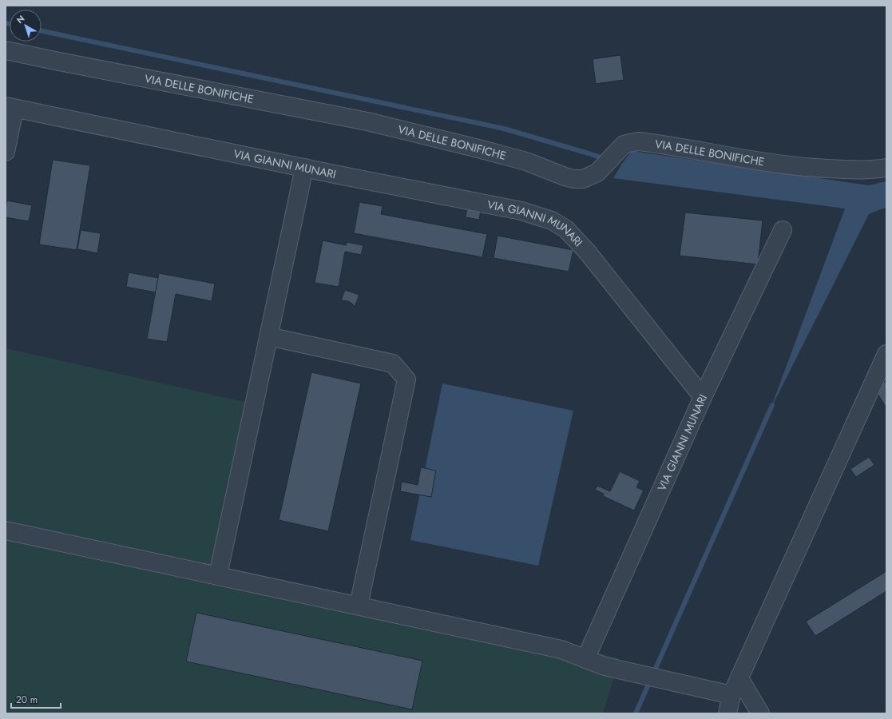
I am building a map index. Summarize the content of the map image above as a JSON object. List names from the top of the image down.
{
  "streets": {
    "street": ["VIA DELLE BONIFICHE", "VIA GIANNI MUNARI"]
  },
  "scale_bar": "20 m",
  "north": "top left"
}
